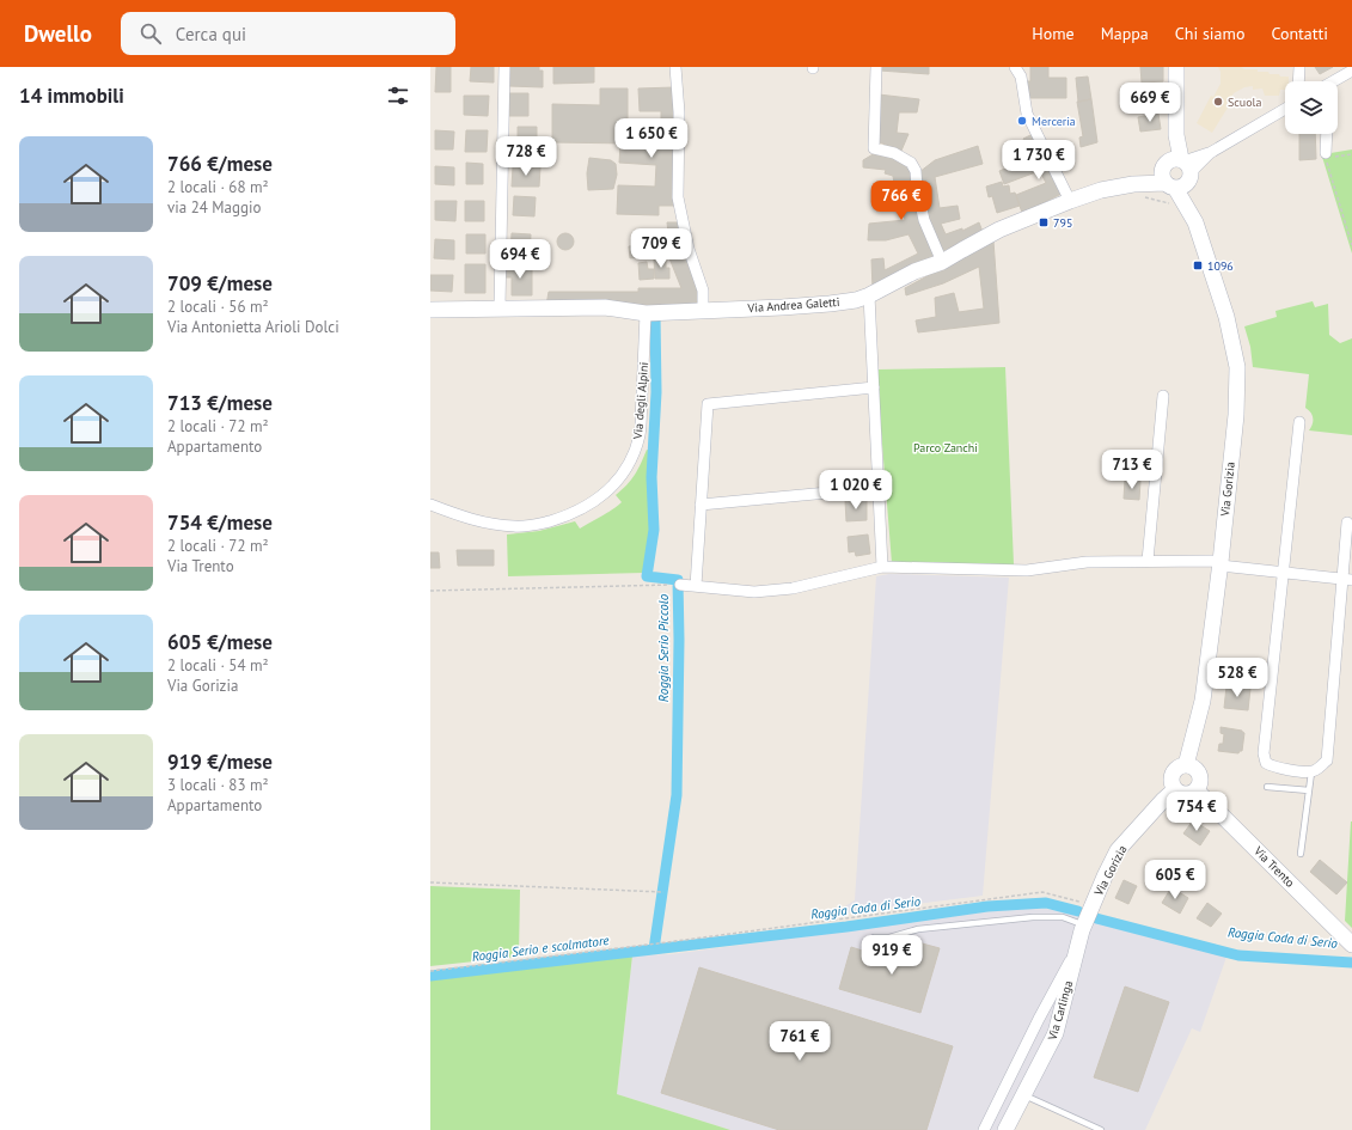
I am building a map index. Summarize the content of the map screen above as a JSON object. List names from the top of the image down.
{
  "streets": {
    "street": [
      "Via Andrea Galetti",
      "Via degli Alpini",
      "Via Gorizia",
      "Via Trento",
      "Via Carlinga"
    ]
  },
  "crossings": [
    ["Via Andrea Galetti", "Via degli Alpini"],
    ["Via Andrea Galetti", "Via Gorizia"],
    ["Via Gorizia", "Via Trento"],
    ["Via Gorizia", "Via Carlinga"]
  ],
  "water": ["Roggia Serio Piccolo", "Roggia Coda di Serio", "Roggia Serio e scolmatore"],
  "parks": ["Parco Zanchi"],
  "places": {
    "other": ["Scuola", "Merceria"],
    "transit": ["795", "1096"]
  },
  "page": {
    "header": "Dwello",
    "search": "Cerca qui",
    "nav": [
      "Home",
      "Mappa",
      "Chi siamo",
      "Contatti"
    ],
    "heading": "14 immobili",
    "price": [
      "669 €",
      "1 650 €",
      "728 €",
      "1 730 €",
      "766 €",
      "709 €",
      "694 €",
      "713 €",
      "1 020 €",
      "528 €",
      "754 €",
      "605 €",
      "919 €",
      "761 €"
    ],
    "list": [
      {
        "name": "766 €/mese",
        "note": "2 locali · 68 m² · via 24 Maggio"
      },
      {
        "name": "709 €/mese",
        "note": "2 locali · 56 m² · Via Antonietta Arioli Dolci"
      },
      {
        "name": "713 €/mese",
        "note": "2 locali · 72 m² · Appartamento"
      },
      {
        "name": "754 €/mese",
        "note": "2 locali · 72 m² · Via Trento"
      },
      {
        "name": "605 €/mese",
        "note": "2 locali · 54 m² · Via Gorizia"
      },
      {
        "name": "919 €/mese",
        "note": "3 locali · 83 m² · Appartamento"
      }
    ]
  }
}
